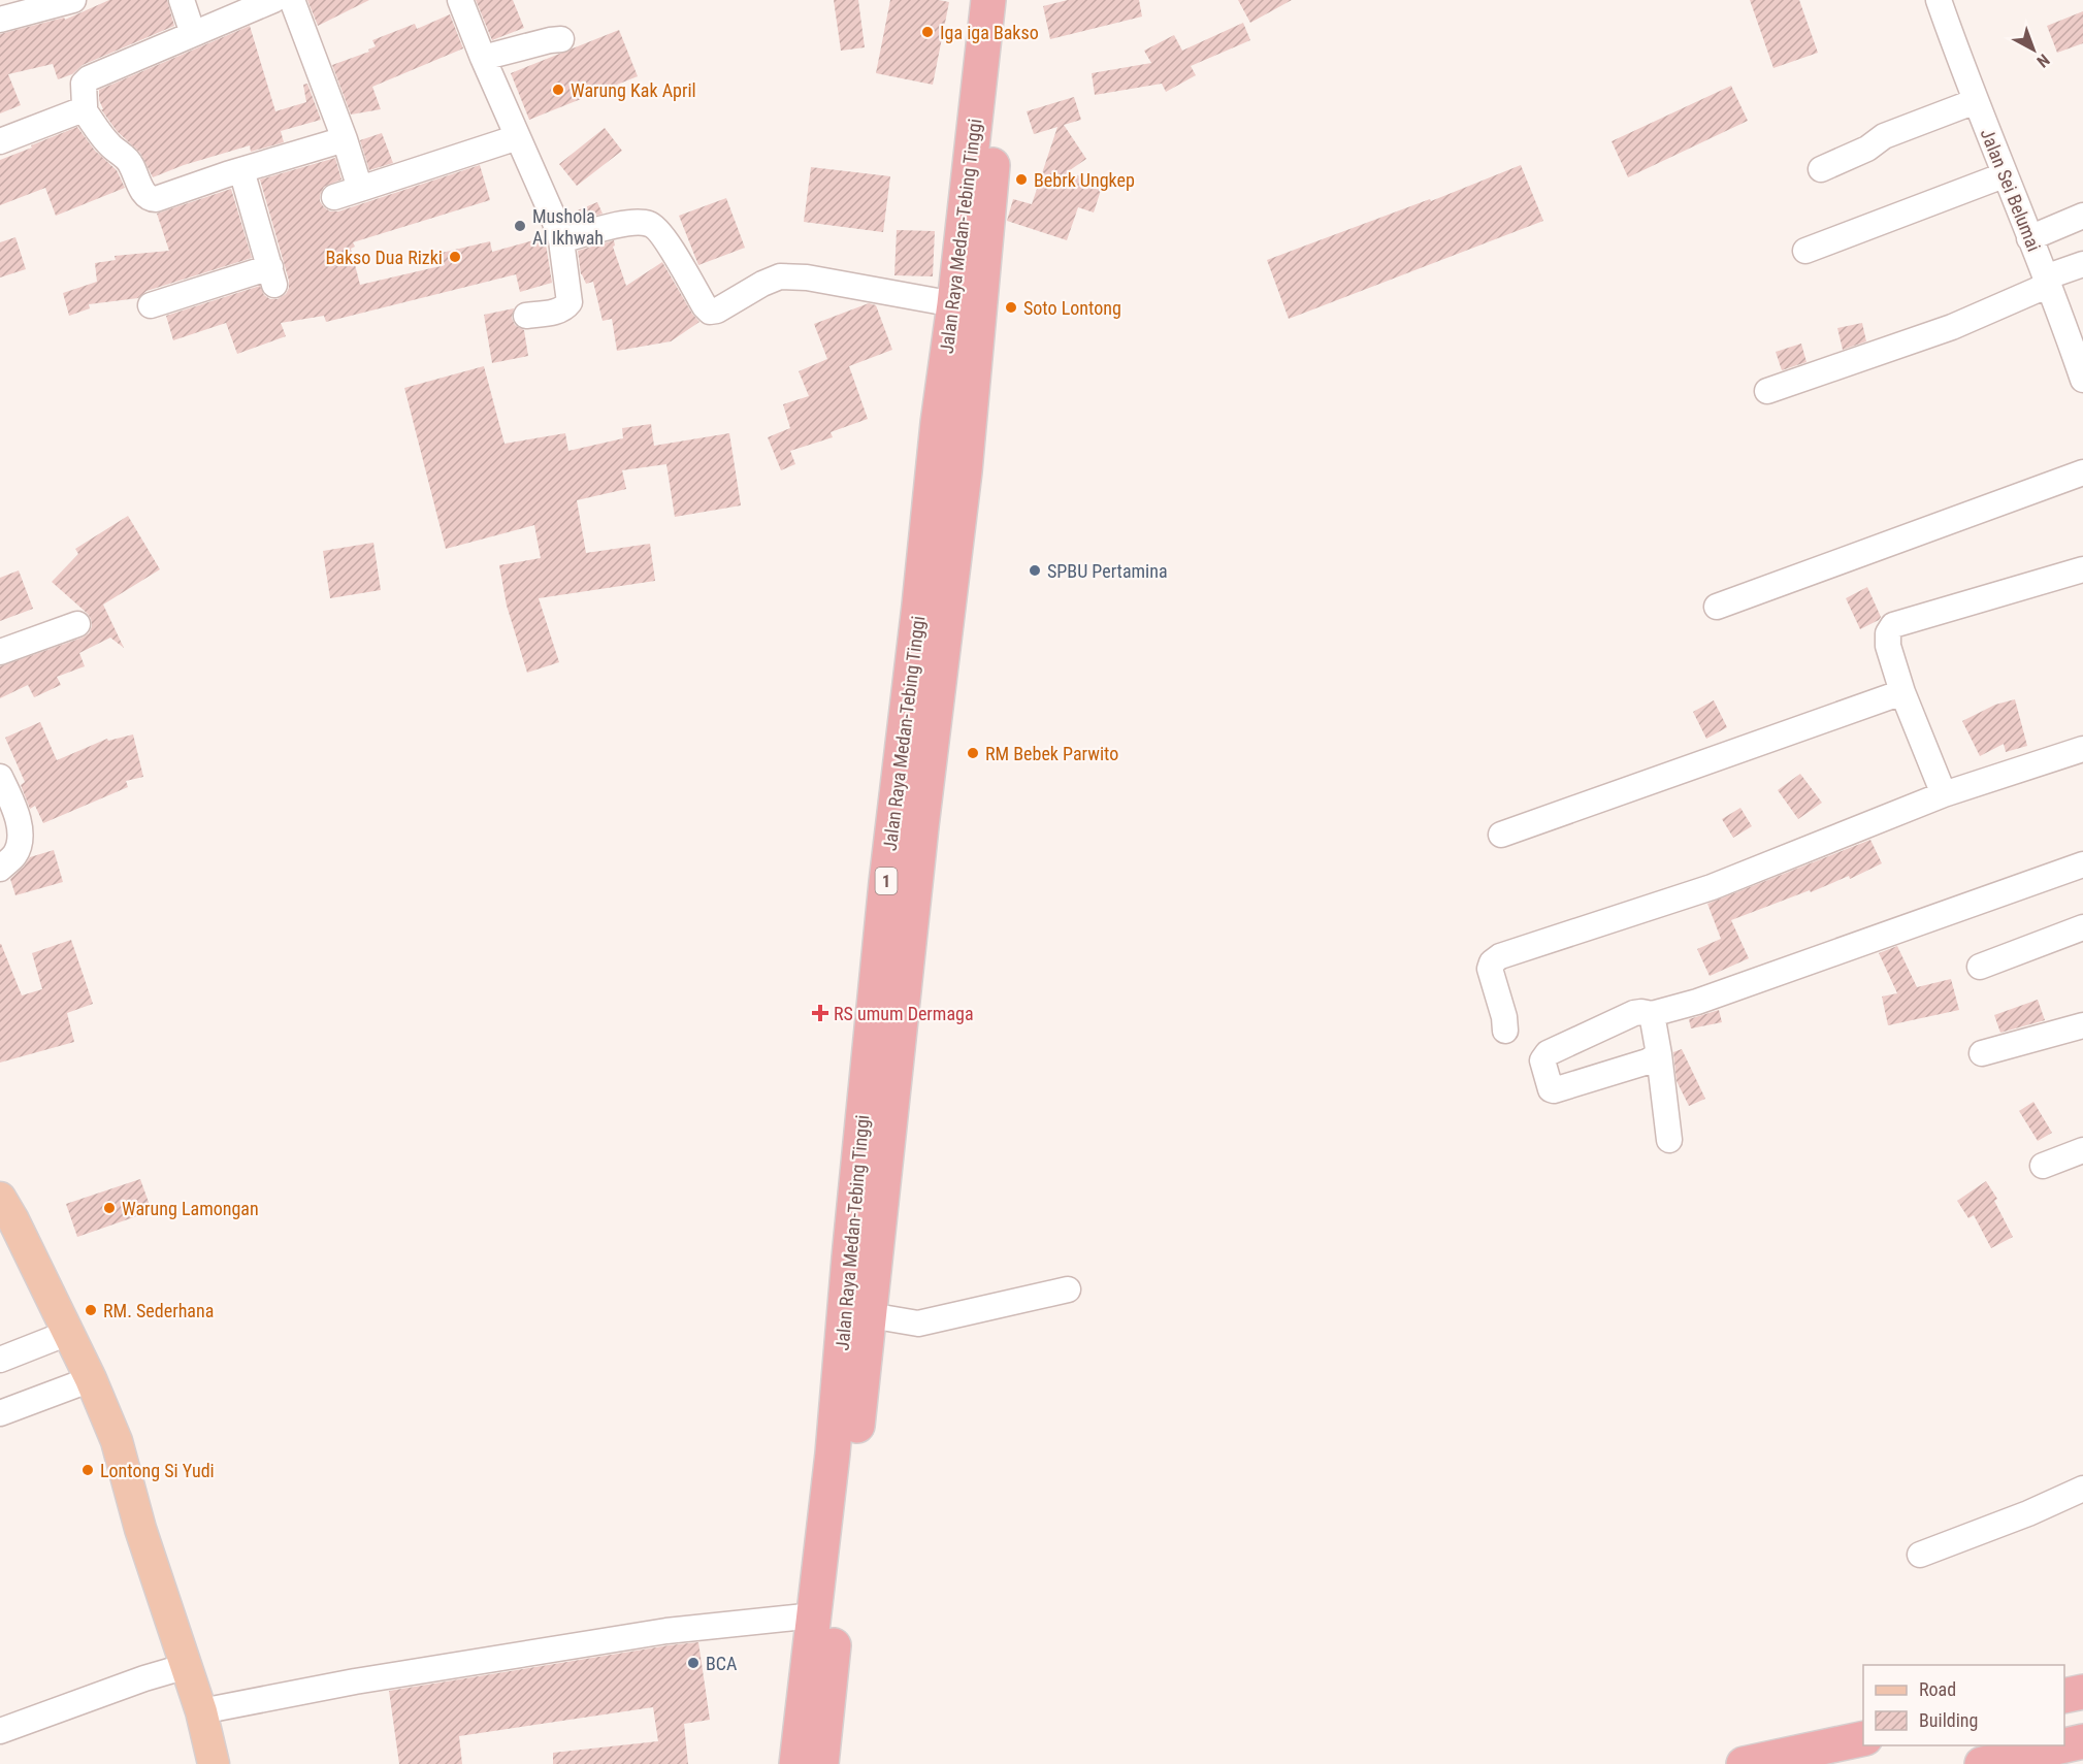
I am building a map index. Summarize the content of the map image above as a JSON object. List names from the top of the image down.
{
  "streets": {
    "highway": ["Jalan Raya Medan-Tebing Tinggi", "1"],
    "street": ["Jalan Sei Belumai"]
  },
  "places": {
    "other": [
      "Iga iga Bakso",
      "Warung Kak April",
      "Bebrk Ungkep",
      "Mushola Al Ikhwah",
      "Bakso Dua Rizki",
      "Soto Lontong",
      "SPBU Pertamina",
      "RM Bebek Parwito",
      "Warung Lamongan",
      "RM. Sederhana",
      "Lontong Si Yudi",
      "BCA"
    ],
    "health": ["RS umum Dermaga"]
  },
  "legend": ["Road", "Building"],
  "north": "bottom right"
}
